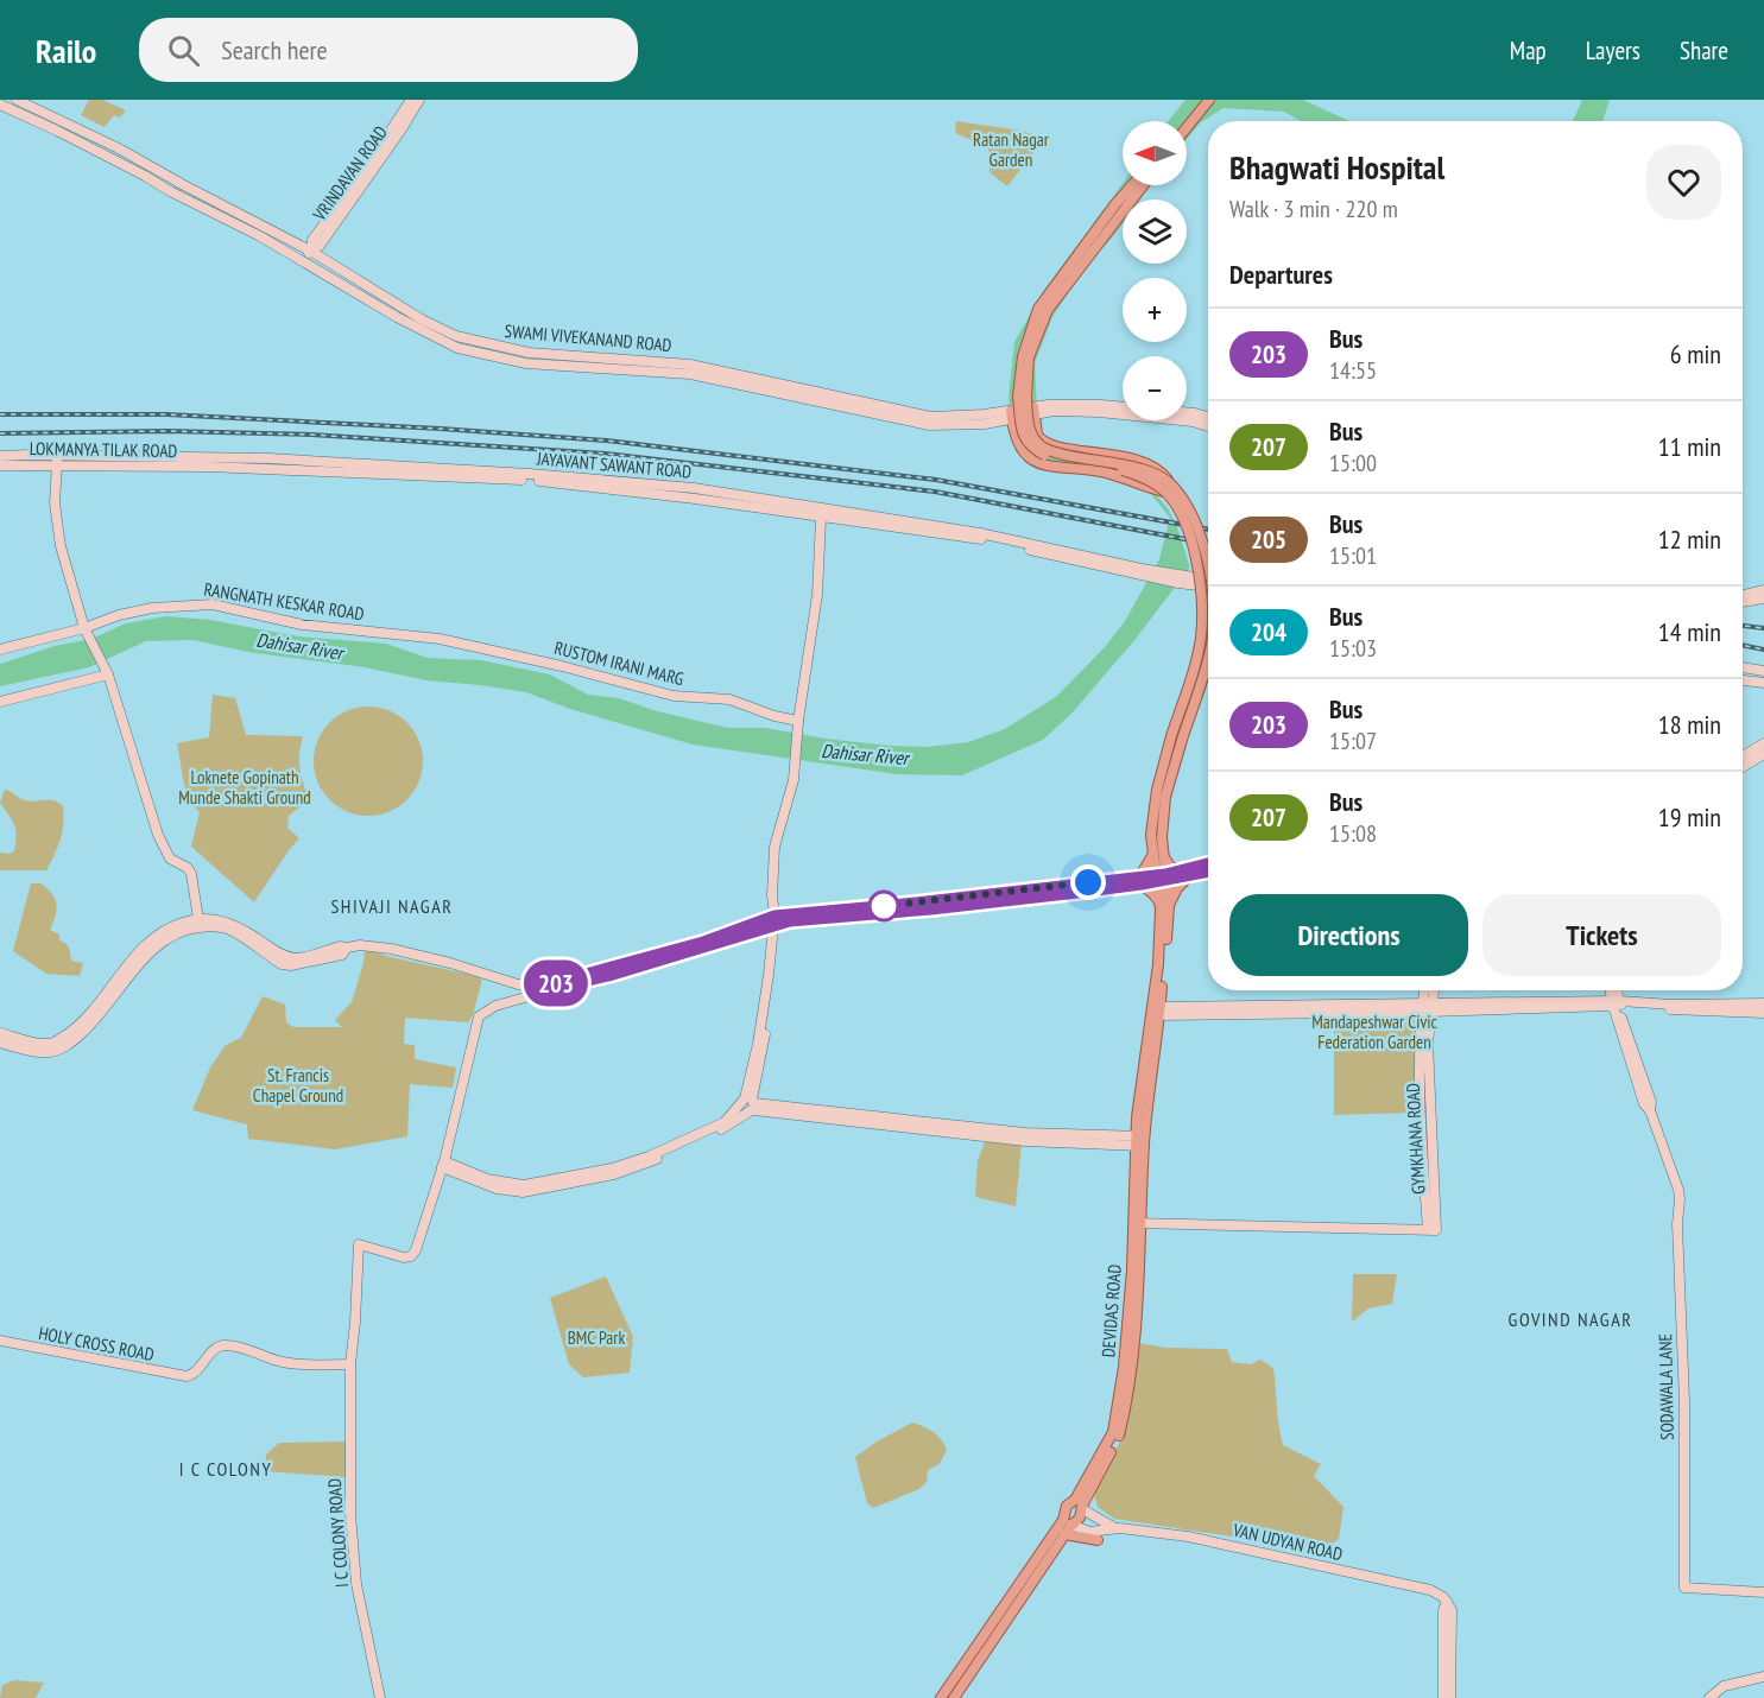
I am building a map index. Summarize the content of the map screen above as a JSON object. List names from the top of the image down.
{
  "streets": {
    "main road": ["DEVIDAS ROAD"],
    "street": [
      "VRINDAVAN ROAD",
      "SWAMI VIVEKANAND ROAD",
      "LOKMANYA TILAK ROAD",
      "JAYAVANT SAWANT ROAD",
      "RANGNATH KESKAR ROAD",
      "RUSTOM IRANI MARG",
      "GYMKHANA ROAD",
      "HOLY CROSS ROAD",
      "SODAWALA LANE",
      "I C COLONY ROAD",
      "VAN UDYAN ROAD"
    ]
  },
  "crossings": [
    ["VRINDAVAN ROAD", "SWAMI VIVEKANAND ROAD"],
    ["LOKMANYA TILAK ROAD", "JAYAVANT SAWANT ROAD"],
    ["RANGNATH KESKAR ROAD", "RUSTOM IRANI MARG"],
    ["GYMKHANA ROAD", "DEVIDAS ROAD"],
    ["DEVIDAS ROAD", "VAN UDYAN ROAD"],
    ["HOLY CROSS ROAD", "I C COLONY ROAD"]
  ],
  "districts": ["SHIVAJI NAGAR", "GOVIND NAGAR", "I C COLONY"],
  "water": ["Dahisar River"],
  "parks": [
    "Ratan Nagar Garden",
    "Loknete Gopinath Munde Shakti Ground",
    "Mandapeshwar Civic Federation Garden",
    "St. Francis Chapel Ground",
    "BMC Park"
  ],
  "lines": ["bus line 203"],
  "north": "left",
  "page": {
    "header": "Railo",
    "search": "Search here",
    "nav": ["Map", "Layers", "Share"],
    "on_map": "203",
    "map_buttons": ["+", "−"],
    "heading": [
      ["Bhagwati Hospital", "Walk · 3 min · 220 m"],
      "Departures"
    ],
    "list": [
      {
        "mark": "203",
        "name": "Bus",
        "note": "14:55",
        "value": "6 min"
      },
      {
        "mark": "207",
        "name": "Bus",
        "note": "15:00",
        "value": "11 min"
      },
      {
        "mark": "205",
        "name": "Bus",
        "note": "15:01",
        "value": "12 min"
      },
      {
        "mark": "204",
        "name": "Bus",
        "note": "15:03",
        "value": "14 min"
      },
      {
        "mark": "203",
        "name": "Bus",
        "note": "15:07",
        "value": "18 min"
      },
      {
        "mark": "207",
        "name": "Bus",
        "note": "15:08",
        "value": "19 min"
      }
    ],
    "buttons": ["Directions", "Tickets"]
  }
}
